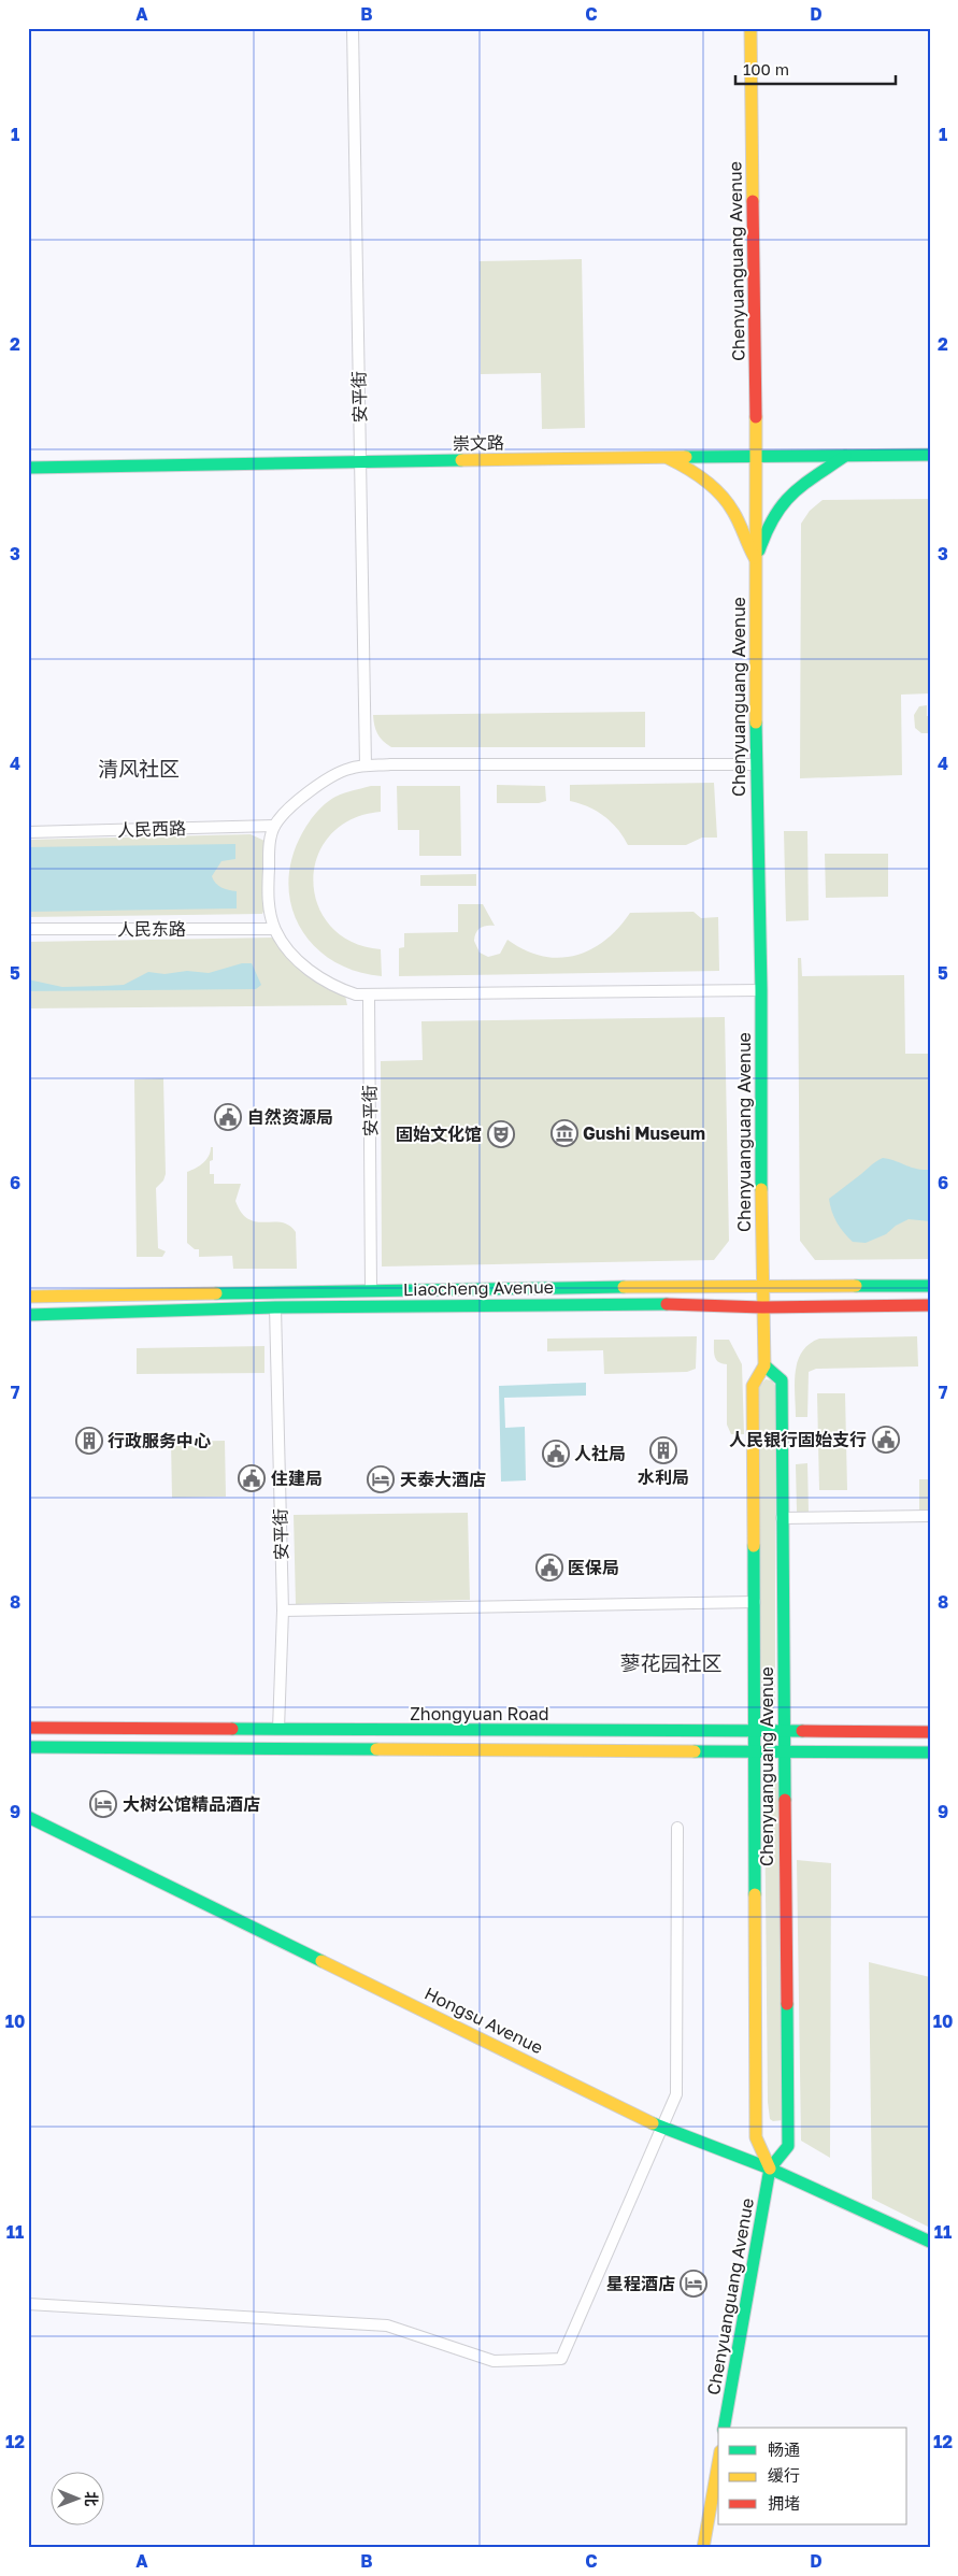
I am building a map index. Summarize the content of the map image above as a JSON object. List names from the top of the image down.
{
  "streets": {
    "main road": [
      "Chenyuanguang Avenue",
      "崇文路",
      "Liaocheng Avenue",
      "Zhongyuan Road",
      "Hongsu Avenue"
    ],
    "street": ["安平街", "人民西路", "人民东路"]
  },
  "crossings": [
    ["Chenyuanguang Avenue", "崇文路"],
    ["Chenyuanguang Avenue", "Liaocheng Avenue"],
    ["Chenyuanguang Avenue", "Zhongyuan Road"],
    ["Chenyuanguang Avenue", "Hongsu Avenue"],
    ["安平街", "崇文路"],
    ["安平街", "Liaocheng Avenue"],
    ["安平街", "Zhongyuan Road"]
  ],
  "districts": ["清风社区", "蓼花园社区"],
  "places": {
    "public building": [
      "自然资源局",
      "人民银行固始支行",
      "人社局",
      "住建局",
      "医保局"
    ],
    "museum": ["Gushi Museum"],
    "theatre": ["固始文化馆"],
    "building": ["行政服务中心", "水利局"],
    "hotel": ["天泰大酒店", "大树公馆精品酒店", "星程酒店"]
  },
  "legend": ["畅通", "缓行", "拥堵"],
  "scale_bar": "100 m",
  "north": "right",
  "grid": {
    "columns": [
      "A",
      "B",
      "C",
      "D"
    ],
    "rows": [
      "1",
      "2",
      "3",
      "4",
      "5",
      "6",
      "7",
      "8",
      "9",
      "10",
      "11",
      "12"
    ]
  }
}
